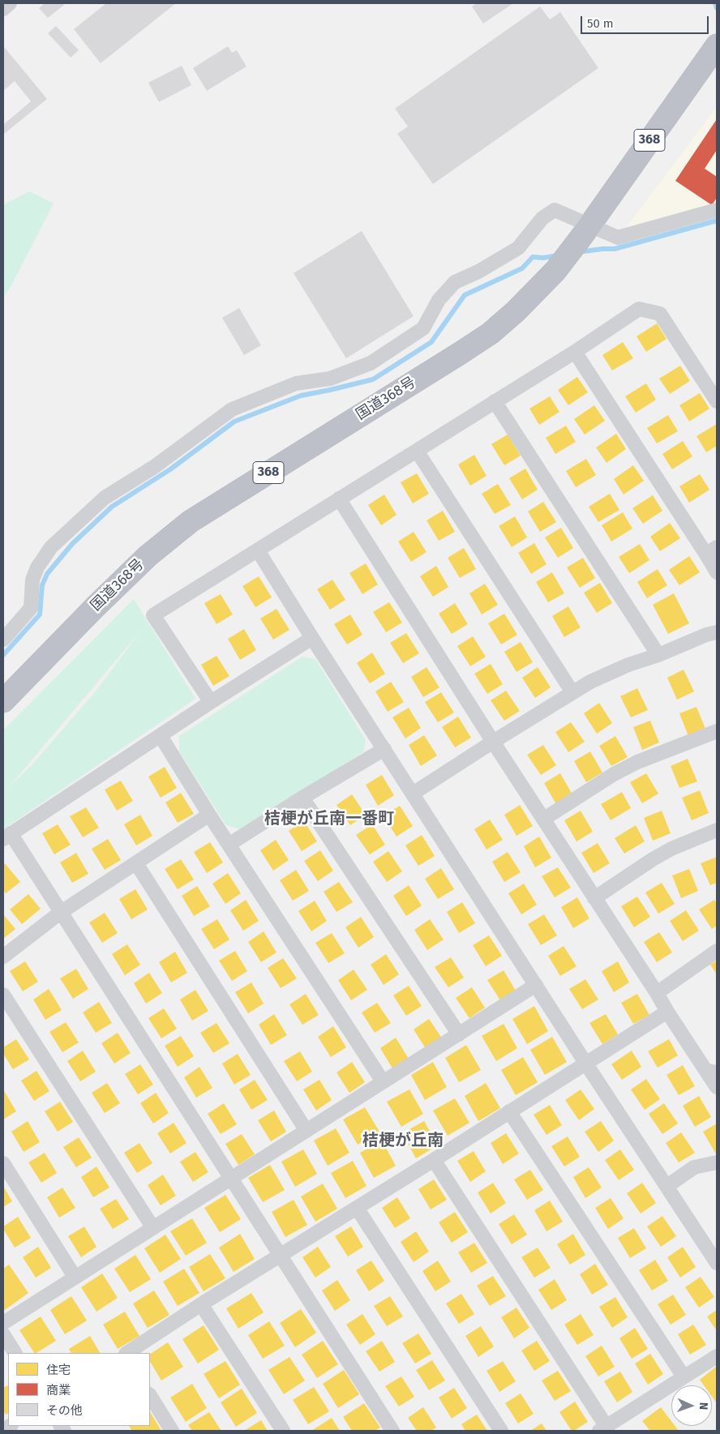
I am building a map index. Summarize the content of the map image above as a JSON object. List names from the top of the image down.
{
  "streets": {
    "highway": ["368", "国道368号"]
  },
  "districts": ["桔梗が丘南一番町", "桔梗が丘南"],
  "legend": ["住宅", "商業", "その他"],
  "scale_bar": "50 m",
  "north": "right"
}
